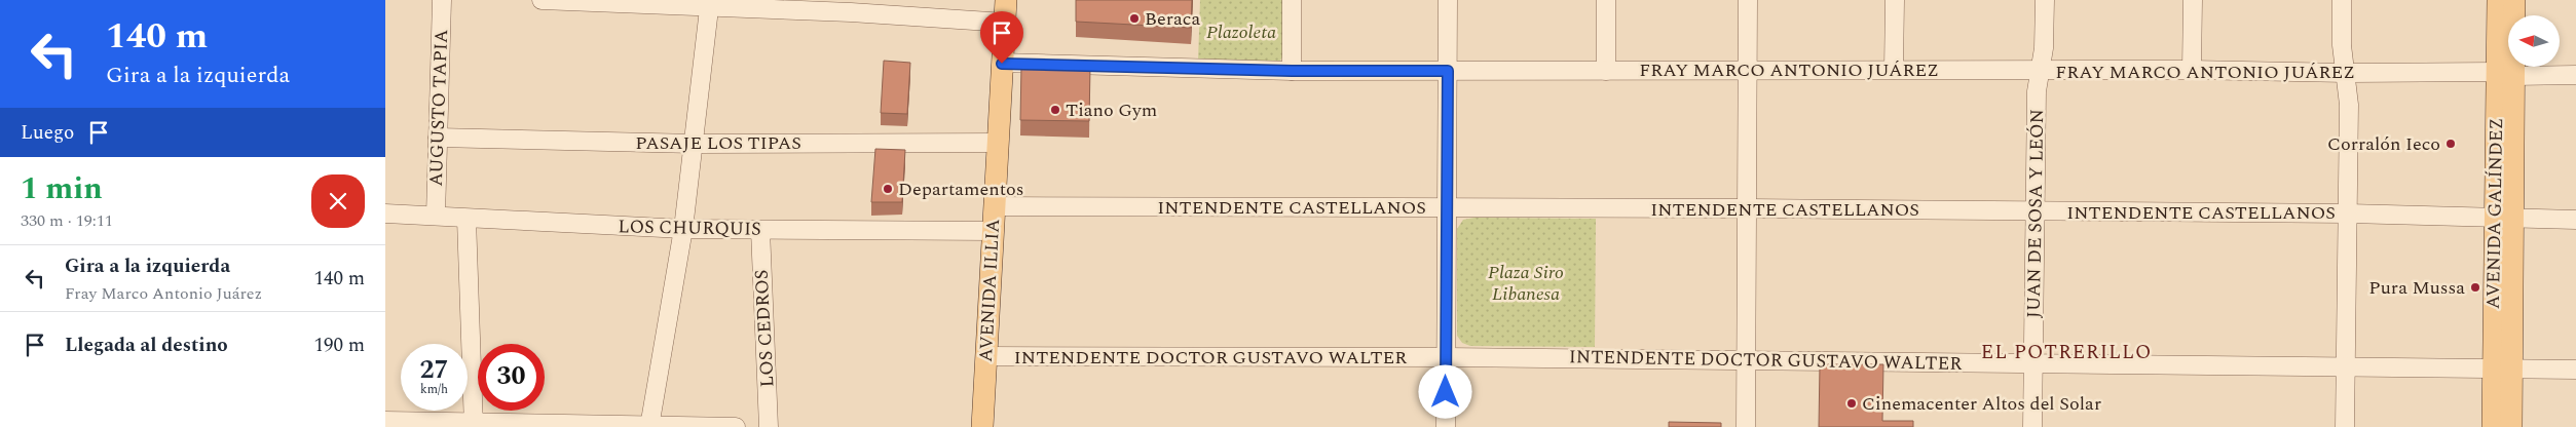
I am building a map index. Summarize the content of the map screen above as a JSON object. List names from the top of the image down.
{
  "streets": {
    "main road": ["AVENIDA GALÍNDEZ", "AVENIDA ILLIA"],
    "street": [
      "FRAY MARCO ANTONIO JUÁREZ",
      "AUGUSTO TAPIA",
      "PASAJE LOS TIPAS",
      "INTENDENTE CASTELLANOS",
      "JUAN DE SOSA Y LEÓN",
      "LOS CHURQUIS",
      "LOS CEDROS",
      "INTENDENTE DOCTOR GUSTAVO WALTER"
    ]
  },
  "crossings": [
    ["FRAY MARCO ANTONIO JUÁREZ", "JUAN DE SOSA Y LEÓN"],
    ["FRAY MARCO ANTONIO JUÁREZ", "AVENIDA GALÍNDEZ"],
    ["FRAY MARCO ANTONIO JUÁREZ", "AVENIDA ILLIA"],
    ["AUGUSTO TAPIA", "PASAJE LOS TIPAS"],
    ["AUGUSTO TAPIA", "LOS CHURQUIS"],
    ["PASAJE LOS TIPAS", "AVENIDA ILLIA"],
    ["INTENDENTE CASTELLANOS", "JUAN DE SOSA Y LEÓN"],
    ["INTENDENTE CASTELLANOS", "AVENIDA GALÍNDEZ"],
    ["INTENDENTE CASTELLANOS", "AVENIDA ILLIA"],
    ["JUAN DE SOSA Y LEÓN", "INTENDENTE DOCTOR GUSTAVO WALTER"],
    ["AVENIDA GALÍNDEZ", "INTENDENTE DOCTOR GUSTAVO WALTER"],
    ["LOS CHURQUIS", "AVENIDA ILLIA"],
    ["LOS CHURQUIS", "LOS CEDROS"],
    ["AVENIDA ILLIA", "INTENDENTE DOCTOR GUSTAVO WALTER"]
  ],
  "districts": ["EL POTRERILLO"],
  "parks": ["Plazoleta", "Plaza Siro Libanesa"],
  "places": [
    "Beraca",
    "Tiano Gym",
    "Corralón Ieco",
    "Departamentos",
    "Pura Mussa",
    "Cinemacenter Altos del Solar"
  ],
  "north": "left",
  "page": {
    "turn": ["140 m", "Gira a la izquierda"],
    "then": "Luego",
    "heading": ["1 min", "330 m · 19:11"],
    "list": [
      {
        "name": "Gira a la izquierda",
        "note": "Fray Marco Antonio Juárez",
        "value": "140 m"
      },
      {
        "name": "Llegada al destino",
        "value": "190 m"
      }
    ],
    "speed": "27 km/h",
    "limit": "30"
  }
}
